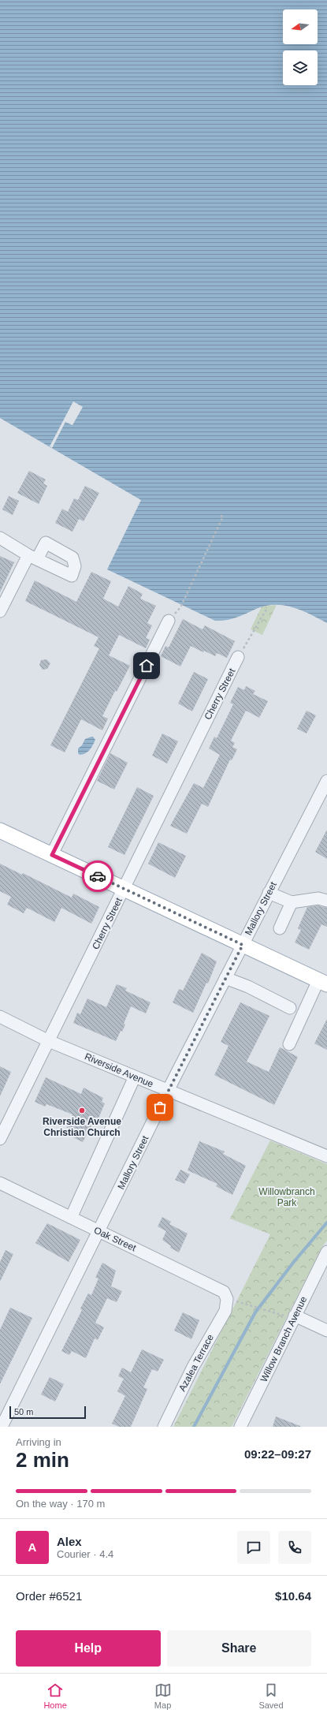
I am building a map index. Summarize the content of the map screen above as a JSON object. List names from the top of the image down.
{
  "streets": {
    "street": [
      "Cherry Street",
      "Mallory Street",
      "Riverside Avenue",
      "Oak Street",
      "Willow Branch Avenue",
      "Azalea Terrace"
    ]
  },
  "crossings": [
    ["Cherry Street", "Riverside Avenue"],
    ["Mallory Street", "Riverside Avenue"],
    ["Mallory Street", "Oak Street"],
    ["Oak Street", "Azalea Terrace"]
  ],
  "parks": ["Willowbranch Park"],
  "places": ["Riverside Avenue Christian Church"],
  "scale_bar": "50 m",
  "north": "left",
  "page": {
    "scale": "50 m",
    "heading": ["2 min", "Arriving in", "09:22–09:27"],
    "panel": [
      "Alex",
      "Courier · 4.4",
      "Order #6521",
      "$10.64"
    ],
    "bar": "On the way · 170 m",
    "round": "A",
    "buttons": ["Help", "Share"],
    "tabs": ["Home", "Map", "Saved"]
  }
}
